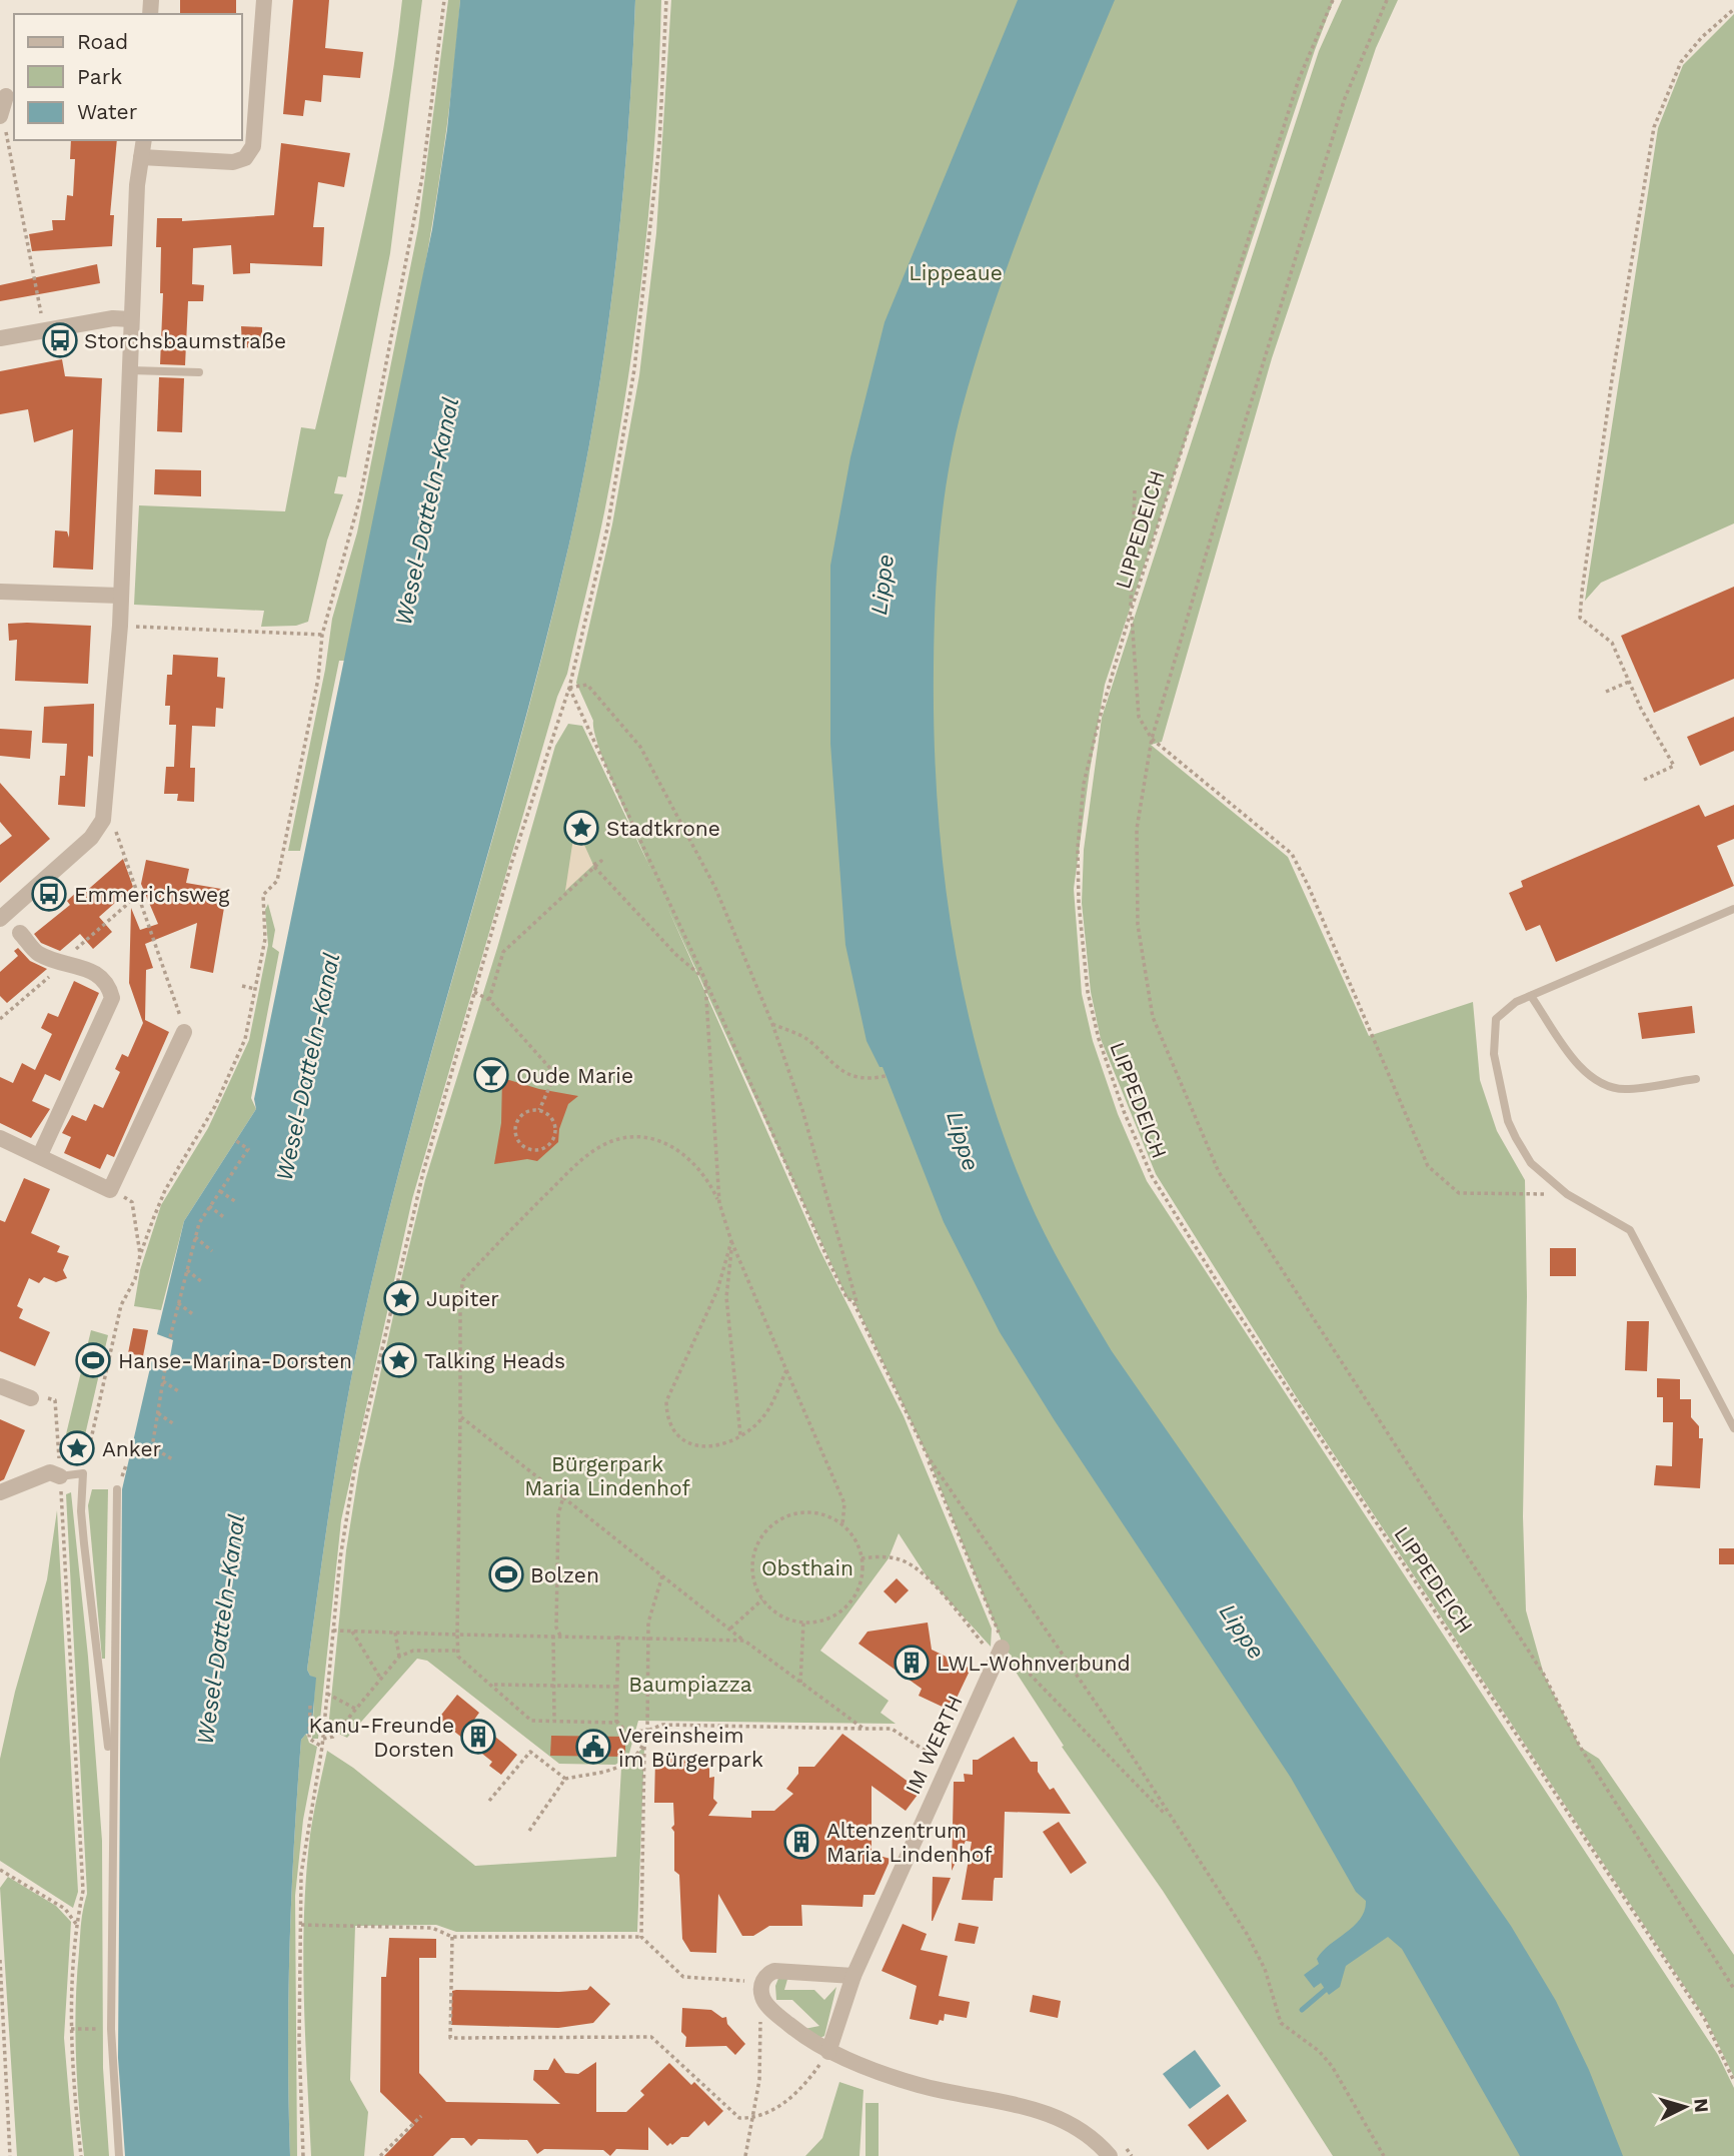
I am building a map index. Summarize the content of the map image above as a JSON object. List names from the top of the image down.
{
  "streets": {
    "street": ["IM WERTH"],
    "path": ["LIPPEDEICH"]
  },
  "water": ["Wesel-Datteln-Kanal", "Lippe"],
  "parks": [
    "Lippeaue",
    "Bürgerpark Maria Lindenhof",
    "Obsthain",
    "Baumpiazza"
  ],
  "places": {
    "bus stop": ["Storchsbaumstraße", "Emmerichsweg"],
    "place": [
      "Stadtkrone",
      "Jupiter",
      "Talking Heads",
      "Anker"
    ],
    "bar": ["Oude Marie"],
    "sports": ["Hanse-Marina-Dorsten", "Bolzen"],
    "building": ["LWL-Wohnverbund", "Kanu-Freunde Dorsten", "Altenzentrum Maria Lindenhof"],
    "public building": ["Vereinsheim im Bürgerpark"]
  },
  "legend": ["Road", "Park", "Water"],
  "north": "right"
}
